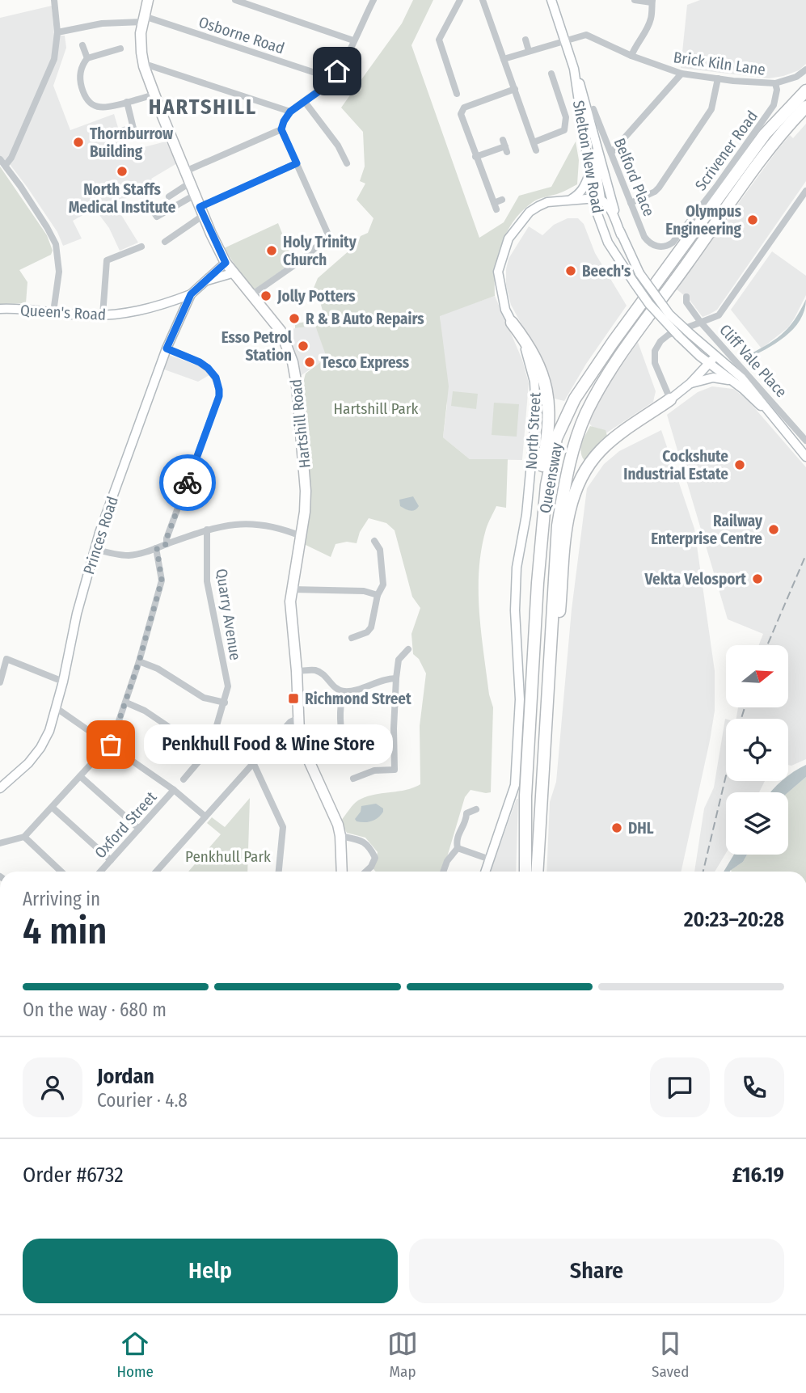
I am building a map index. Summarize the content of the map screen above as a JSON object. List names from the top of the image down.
{
  "streets": {
    "highway": ["Queensway"],
    "main road": ["Hartshill Road"],
    "street": [
      "Osborne Road",
      "Brick Kiln Lane",
      "Scrivener Road",
      "Shelton New Road",
      "Belford Place",
      "Queen's Road",
      "Cliff Vale Place",
      "North Street",
      "Princes Road",
      "Quarry Avenue",
      "Oxford Street"
    ]
  },
  "crossings": [
    ["Osborne Road", "Hartshill Road"],
    ["Brick Kiln Lane", "Scrivener Road"],
    ["Brick Kiln Lane", "Shelton New Road"],
    ["Scrivener Road", "Belford Place"],
    ["Shelton New Road", "North Street"],
    ["Queen's Road", "Princes Road"],
    ["Hartshill Road", "Princes Road"]
  ],
  "districts": ["HARTSHILL"],
  "parks": ["Hartshill Park", "Penkhull Park"],
  "places": {
    "other": [
      "Thornburrow Building",
      "North Staffs Medical Institute",
      "Olympus Engineering",
      "Holy Trinity Church",
      "Beech's",
      "Jolly Potters",
      "R & B Auto Repairs",
      "Esso Petrol Station",
      "Tesco Express",
      "Cockshute Industrial Estate",
      "Railway Enterprise Centre",
      "Vekta Velosport",
      "Penkhull Food & Wine Store",
      "DHL"
    ],
    "transit": ["Richmond Street"]
  },
  "north": "right",
  "page": {
    "bubble": "Penkhull Food & Wine Store",
    "heading": ["4 min", "Arriving in", "20:23–20:28"],
    "panel": [
      "Jordan",
      "Courier · 4.8",
      "Order #6732",
      "£16.19"
    ],
    "bar": "On the way · 680 m",
    "buttons": ["Help", "Share"],
    "tabs": ["Home", "Map", "Saved"]
  }
}
